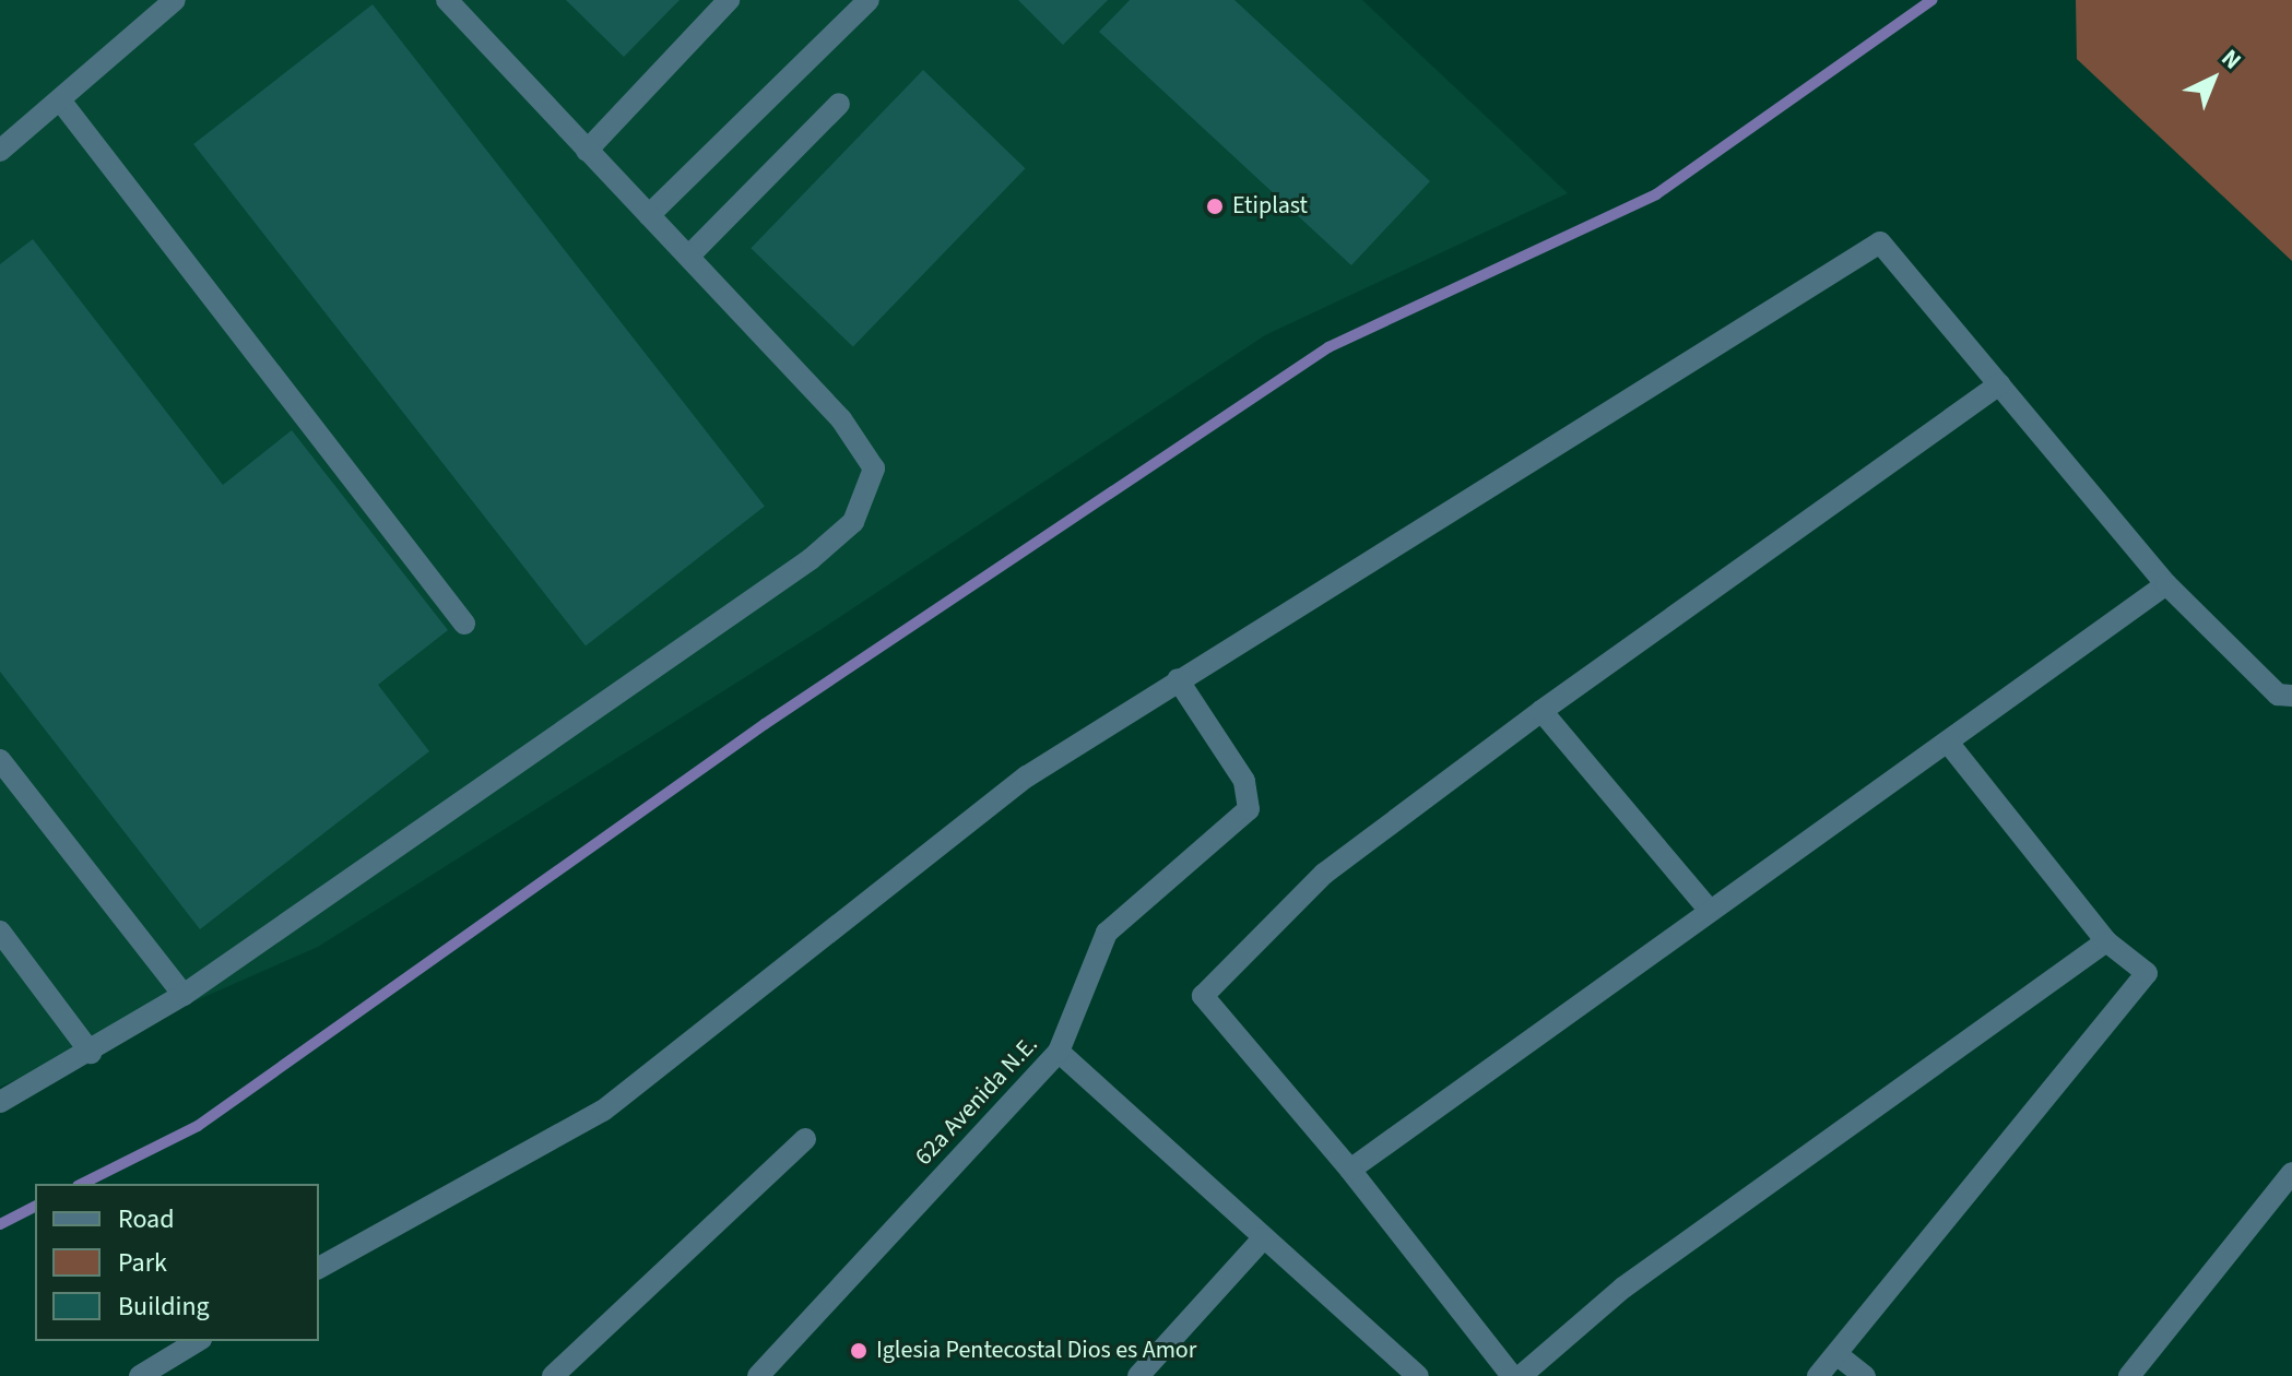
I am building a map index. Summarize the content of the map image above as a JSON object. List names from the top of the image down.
{
  "streets": {
    "street": ["62a Avenida N.E."]
  },
  "places": ["Etiplast", "Iglesia Pentecostal Dios es Amor"],
  "legend": ["Road", "Park", "Building"],
  "north": "top right"
}
